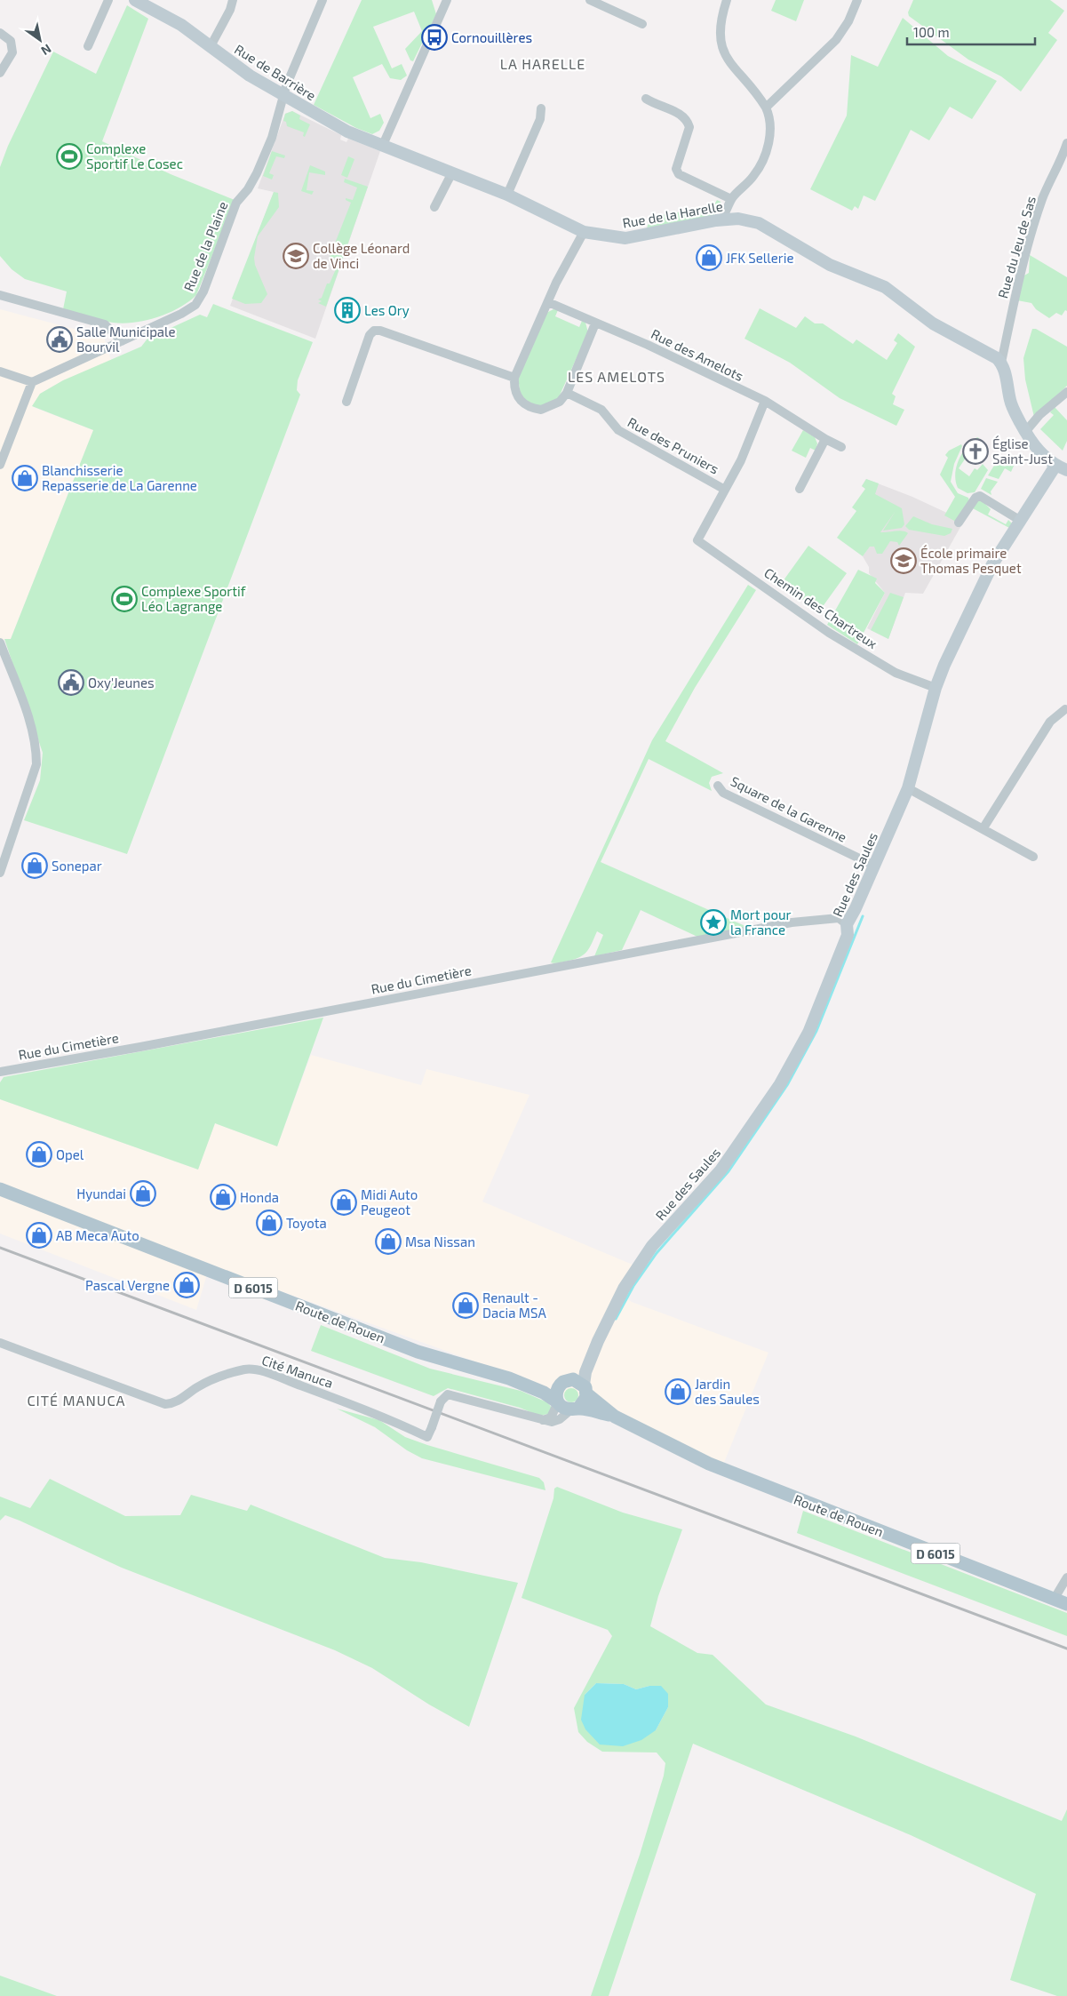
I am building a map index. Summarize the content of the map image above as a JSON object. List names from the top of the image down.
{
  "streets": {
    "main road": ["D 6015", "Route de Rouen"],
    "street": [
      "Rue de Barrière",
      "Rue de la Harelle",
      "Rue de la Plaine",
      "Rue du Jeu de Sas",
      "Rue des Amelots",
      "Rue des Pruniers",
      "Chemin des Chartreux",
      "Square de la Garenne",
      "Rue des Saules",
      "Rue du Cimetière",
      "Cité Manuca"
    ]
  },
  "crossings": [
    ["Rue de Barrière", "Rue de la Harelle"],
    ["Rue de Barrière", "Rue de la Plaine"],
    ["Rue de la Harelle", "Rue du Jeu de Sas"],
    ["Rue des Pruniers", "Chemin des Chartreux"],
    ["Chemin des Chartreux", "Rue des Saules"],
    ["Square de la Garenne", "Rue des Saules"],
    ["Rue des Saules", "Rue du Cimetière"],
    ["Rue des Saules", "Route de Rouen"]
  ],
  "districts": ["LA HARELLE", "LES AMELOTS", "CITÉ MANUCA"],
  "places": {
    "bus stop": ["Cornouillères"],
    "sports": ["Complexe Sportif Le Cosec", "Complexe Sportif Léo Lagrange"],
    "school or university": ["Collège Léonard de Vinci", "École primaire Thomas Pesquet"],
    "shop": [
      "JFK Sellerie",
      "Blanchisserie Repasserie de La Garenne",
      "Sonepar",
      "Opel",
      "Hyundai",
      "Honda",
      "Midi Auto Peugeot",
      "Toyota",
      "AB Meca Auto",
      "Msa Nissan",
      "Pascal Vergne",
      "Renault - Dacia MSA",
      "Jardin des Saules"
    ],
    "building": ["Les Ory"],
    "public building": ["Salle Municipale Bourvil", "Oxy'Jeunes"],
    "church": ["Église Saint-Just"],
    "place": ["Mort pour la France"]
  },
  "scale_bar": "100 m",
  "north": "bottom right"
}
